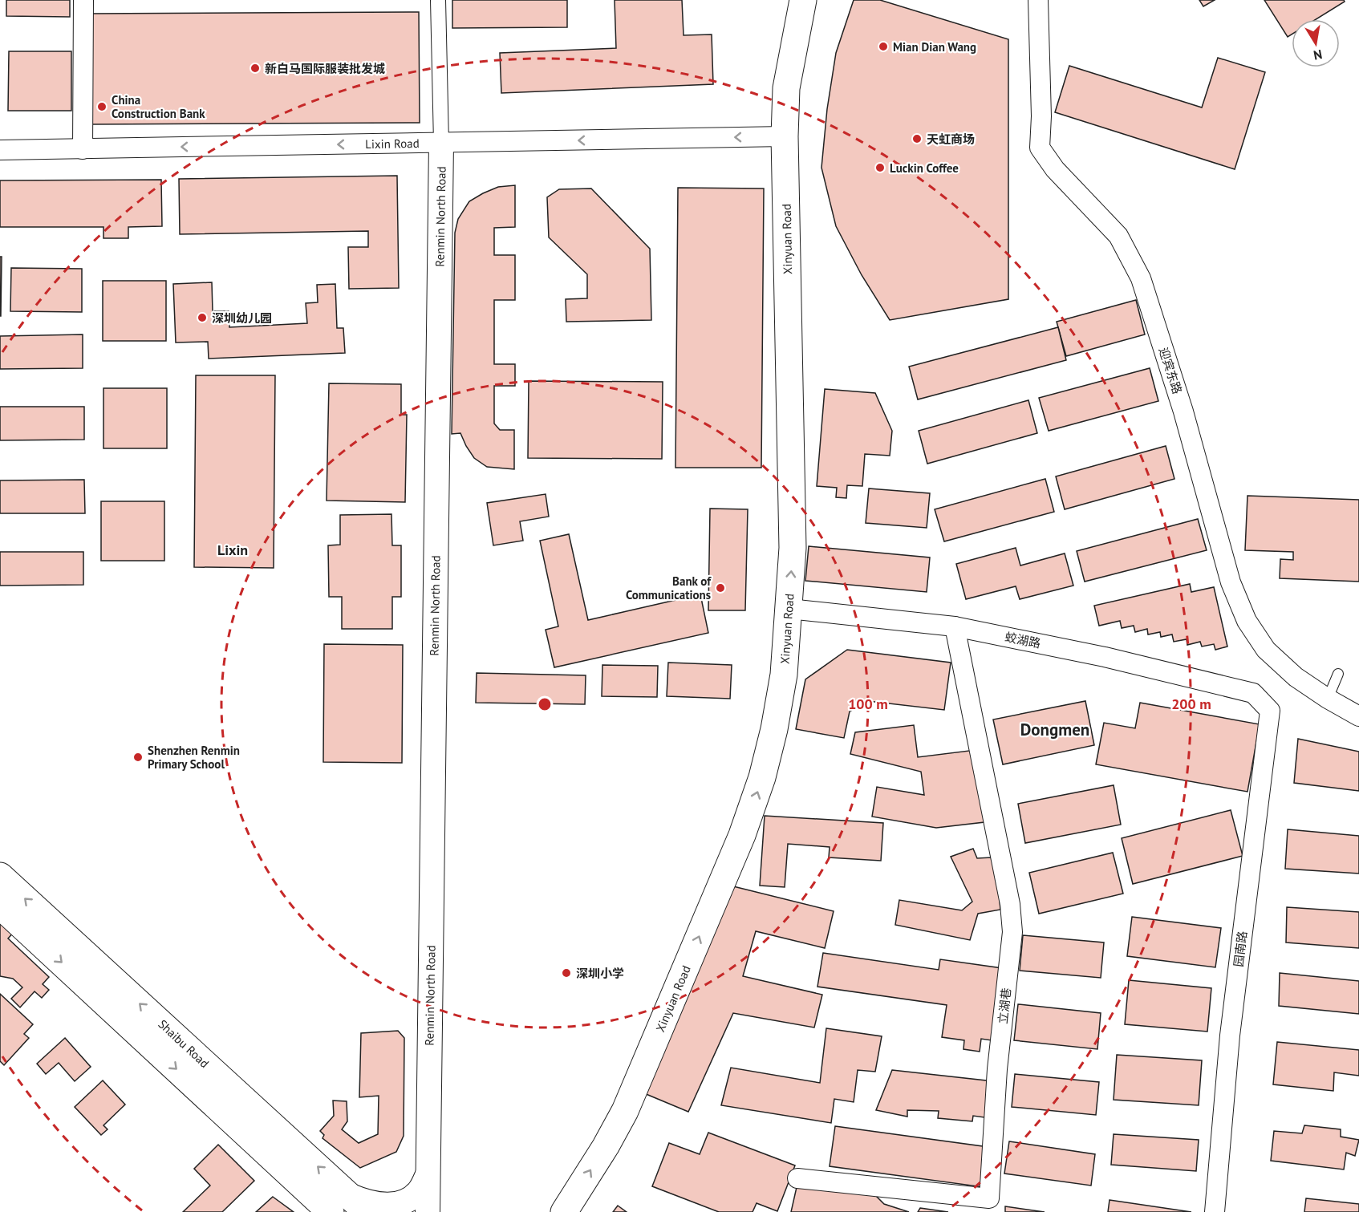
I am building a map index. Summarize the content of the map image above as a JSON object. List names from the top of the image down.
{
  "streets": {
    "main road": ["Xinyuan Road", "Shaibu Road"],
    "street": [
      "Lixin Road",
      "Renmin North Road",
      "迎宾东路",
      "蛟湖路",
      "园南路",
      "立湖巷"
    ]
  },
  "crossings": [
    ["Lixin Road", "Renmin North Road"],
    ["Lixin Road", "Xinyuan Road"],
    ["Xinyuan Road", "蛟湖路"],
    ["蛟湖路", "园南路"],
    ["蛟湖路", "立湖巷"]
  ],
  "one_way": ["Lixin Road", "Xinyuan Road"],
  "districts": ["Lixin", "Dongmen"],
  "places": [
    "Mian Dian Wang",
    "新白马国际服装批发城",
    "China Construction Bank",
    "天虹商场",
    "Luckin Coffee",
    "深圳幼儿园",
    "Bank of Communications",
    "Shenzhen Renmin Primary School",
    "深圳小学"
  ],
  "north": "bottom",
  "rings": ["100 m", "200 m"]
}
